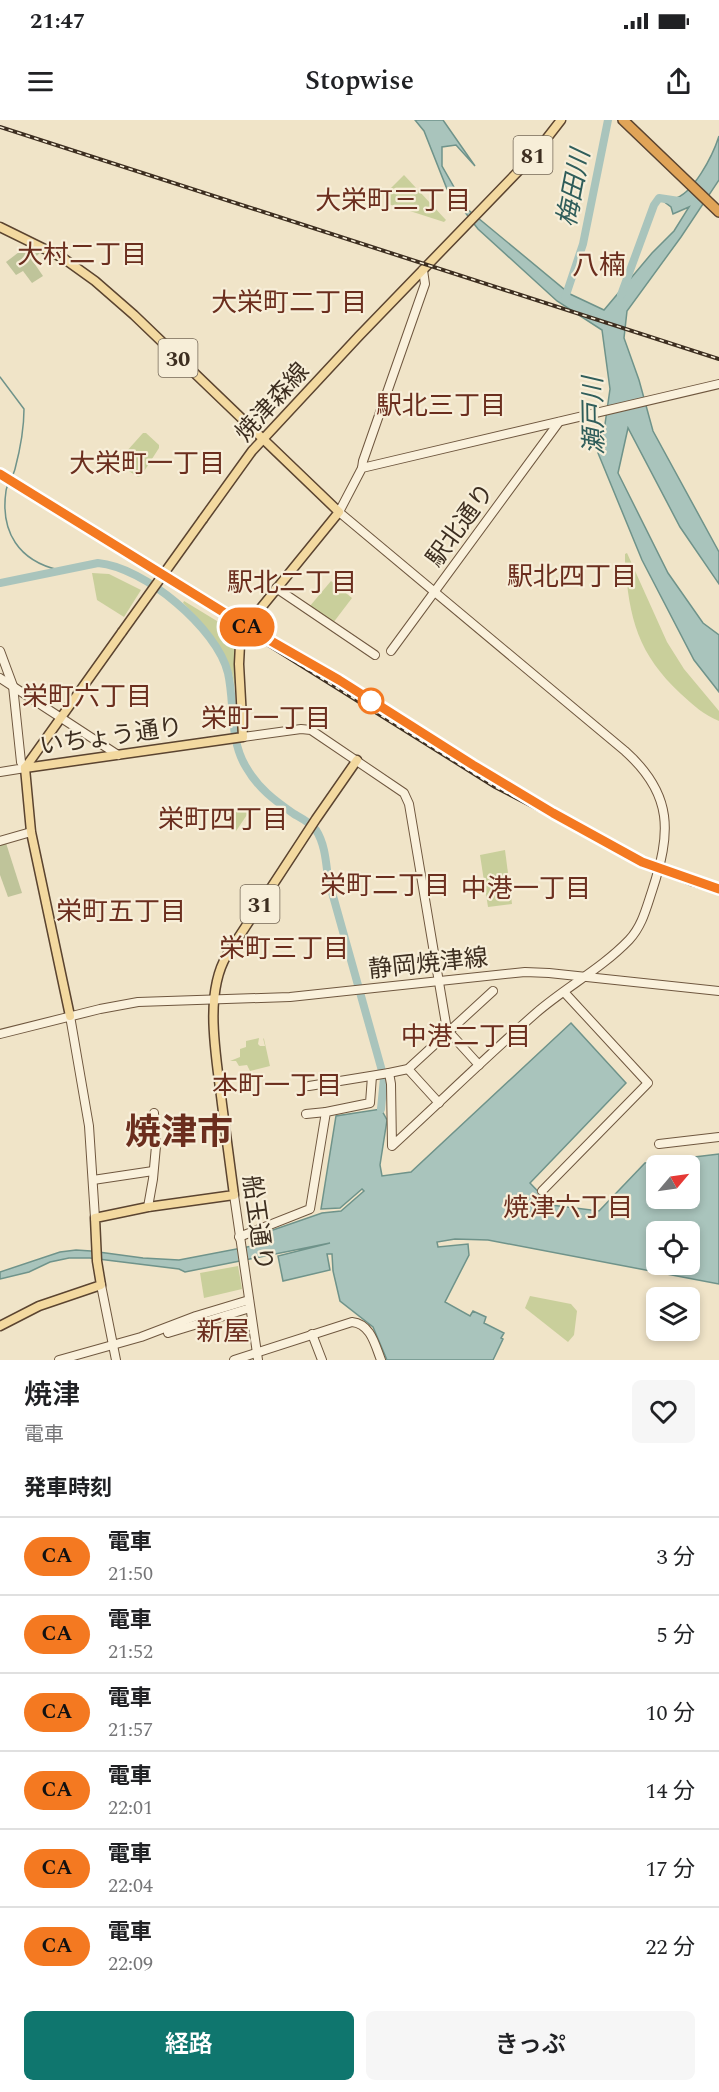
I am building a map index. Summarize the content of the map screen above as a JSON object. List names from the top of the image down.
{
  "streets": {
    "main road": [
      "81",
      "30",
      "焼津森線",
      "いちょう通り",
      "31",
      "船玉通り"
    ],
    "street": ["駅北通り", "静岡焼津線"]
  },
  "crossings": [
    ["30", "焼津森線"],
    ["焼津森線", "いちょう通り"],
    ["31", "静岡焼津線"],
    ["31", "船玉通り"],
    ["静岡焼津線", "船玉通り"]
  ],
  "districts": [
    "大栄町三丁目",
    "大村二丁目",
    "八楠",
    "大栄町二丁目",
    "駅北三丁目",
    "大栄町一丁目",
    "駅北四丁目",
    "駅北二丁目",
    "栄町六丁目",
    "栄町一丁目",
    "栄町四丁目",
    "栄町二丁目",
    "中港一丁目",
    "栄町五丁目",
    "栄町三丁目",
    "中港二丁目",
    "本町一丁目",
    "焼津市",
    "焼津六丁目",
    "新屋"
  ],
  "water": ["梅田川", "瀬戸川"],
  "north": "top right",
  "page": {
    "status": "21:47",
    "header": "Stopwise",
    "on_map": "CA",
    "heading": [
      ["焼津", "電車"],
      "発車時刻"
    ],
    "list": [
      {
        "mark": "CA",
        "name": "電車",
        "note": "21:50",
        "value": "3 分"
      },
      {
        "mark": "CA",
        "name": "電車",
        "note": "21:52",
        "value": "5 分"
      },
      {
        "mark": "CA",
        "name": "電車",
        "note": "21:57",
        "value": "10 分"
      },
      {
        "mark": "CA",
        "name": "電車",
        "note": "22:01",
        "value": "14 分"
      },
      {
        "mark": "CA",
        "name": "電車",
        "note": "22:04",
        "value": "17 分"
      },
      {
        "mark": "CA",
        "name": "電車",
        "note": "22:09",
        "value": "22 分"
      }
    ],
    "buttons": ["経路", "きっぷ"]
  }
}
